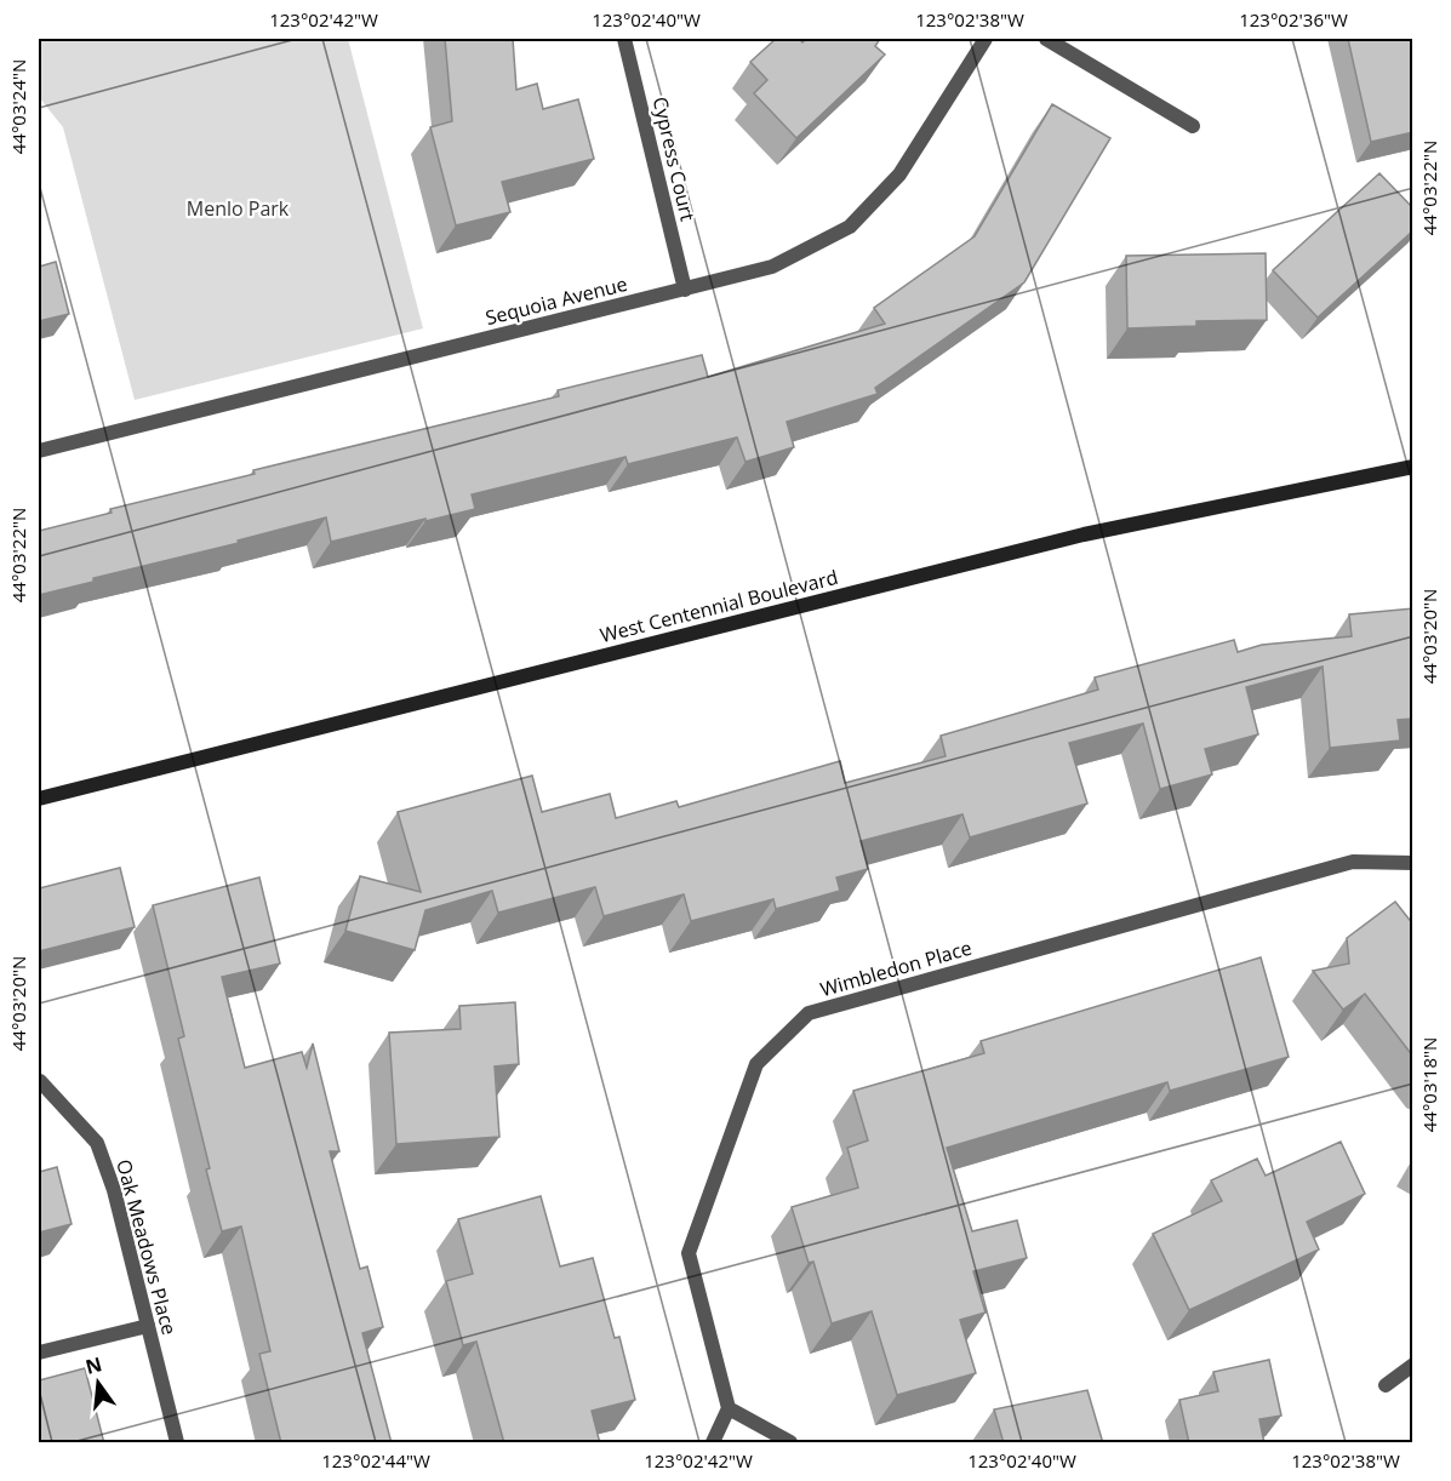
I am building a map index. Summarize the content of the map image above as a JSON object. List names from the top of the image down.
{
  "streets": {
    "main road": ["West Centennial Boulevard"],
    "street": [
      "Cypress Court",
      "Sequoia Avenue",
      "Wimbledon Place",
      "Oak Meadows Place"
    ]
  },
  "crossings": [
    ["Cypress Court", "Sequoia Avenue"]
  ],
  "parks": ["Menlo Park"],
  "north": "top",
  "coordinates": [
    "123°02'42\"W",
    "123°02'40\"W",
    "123°02'38\"W",
    "123°02'36\"W",
    "44°03'24\"N",
    "44°03'22\"N",
    "44°03'20\"N",
    "44°03'18\"N",
    "123°02'44\"W"
  ]
}
